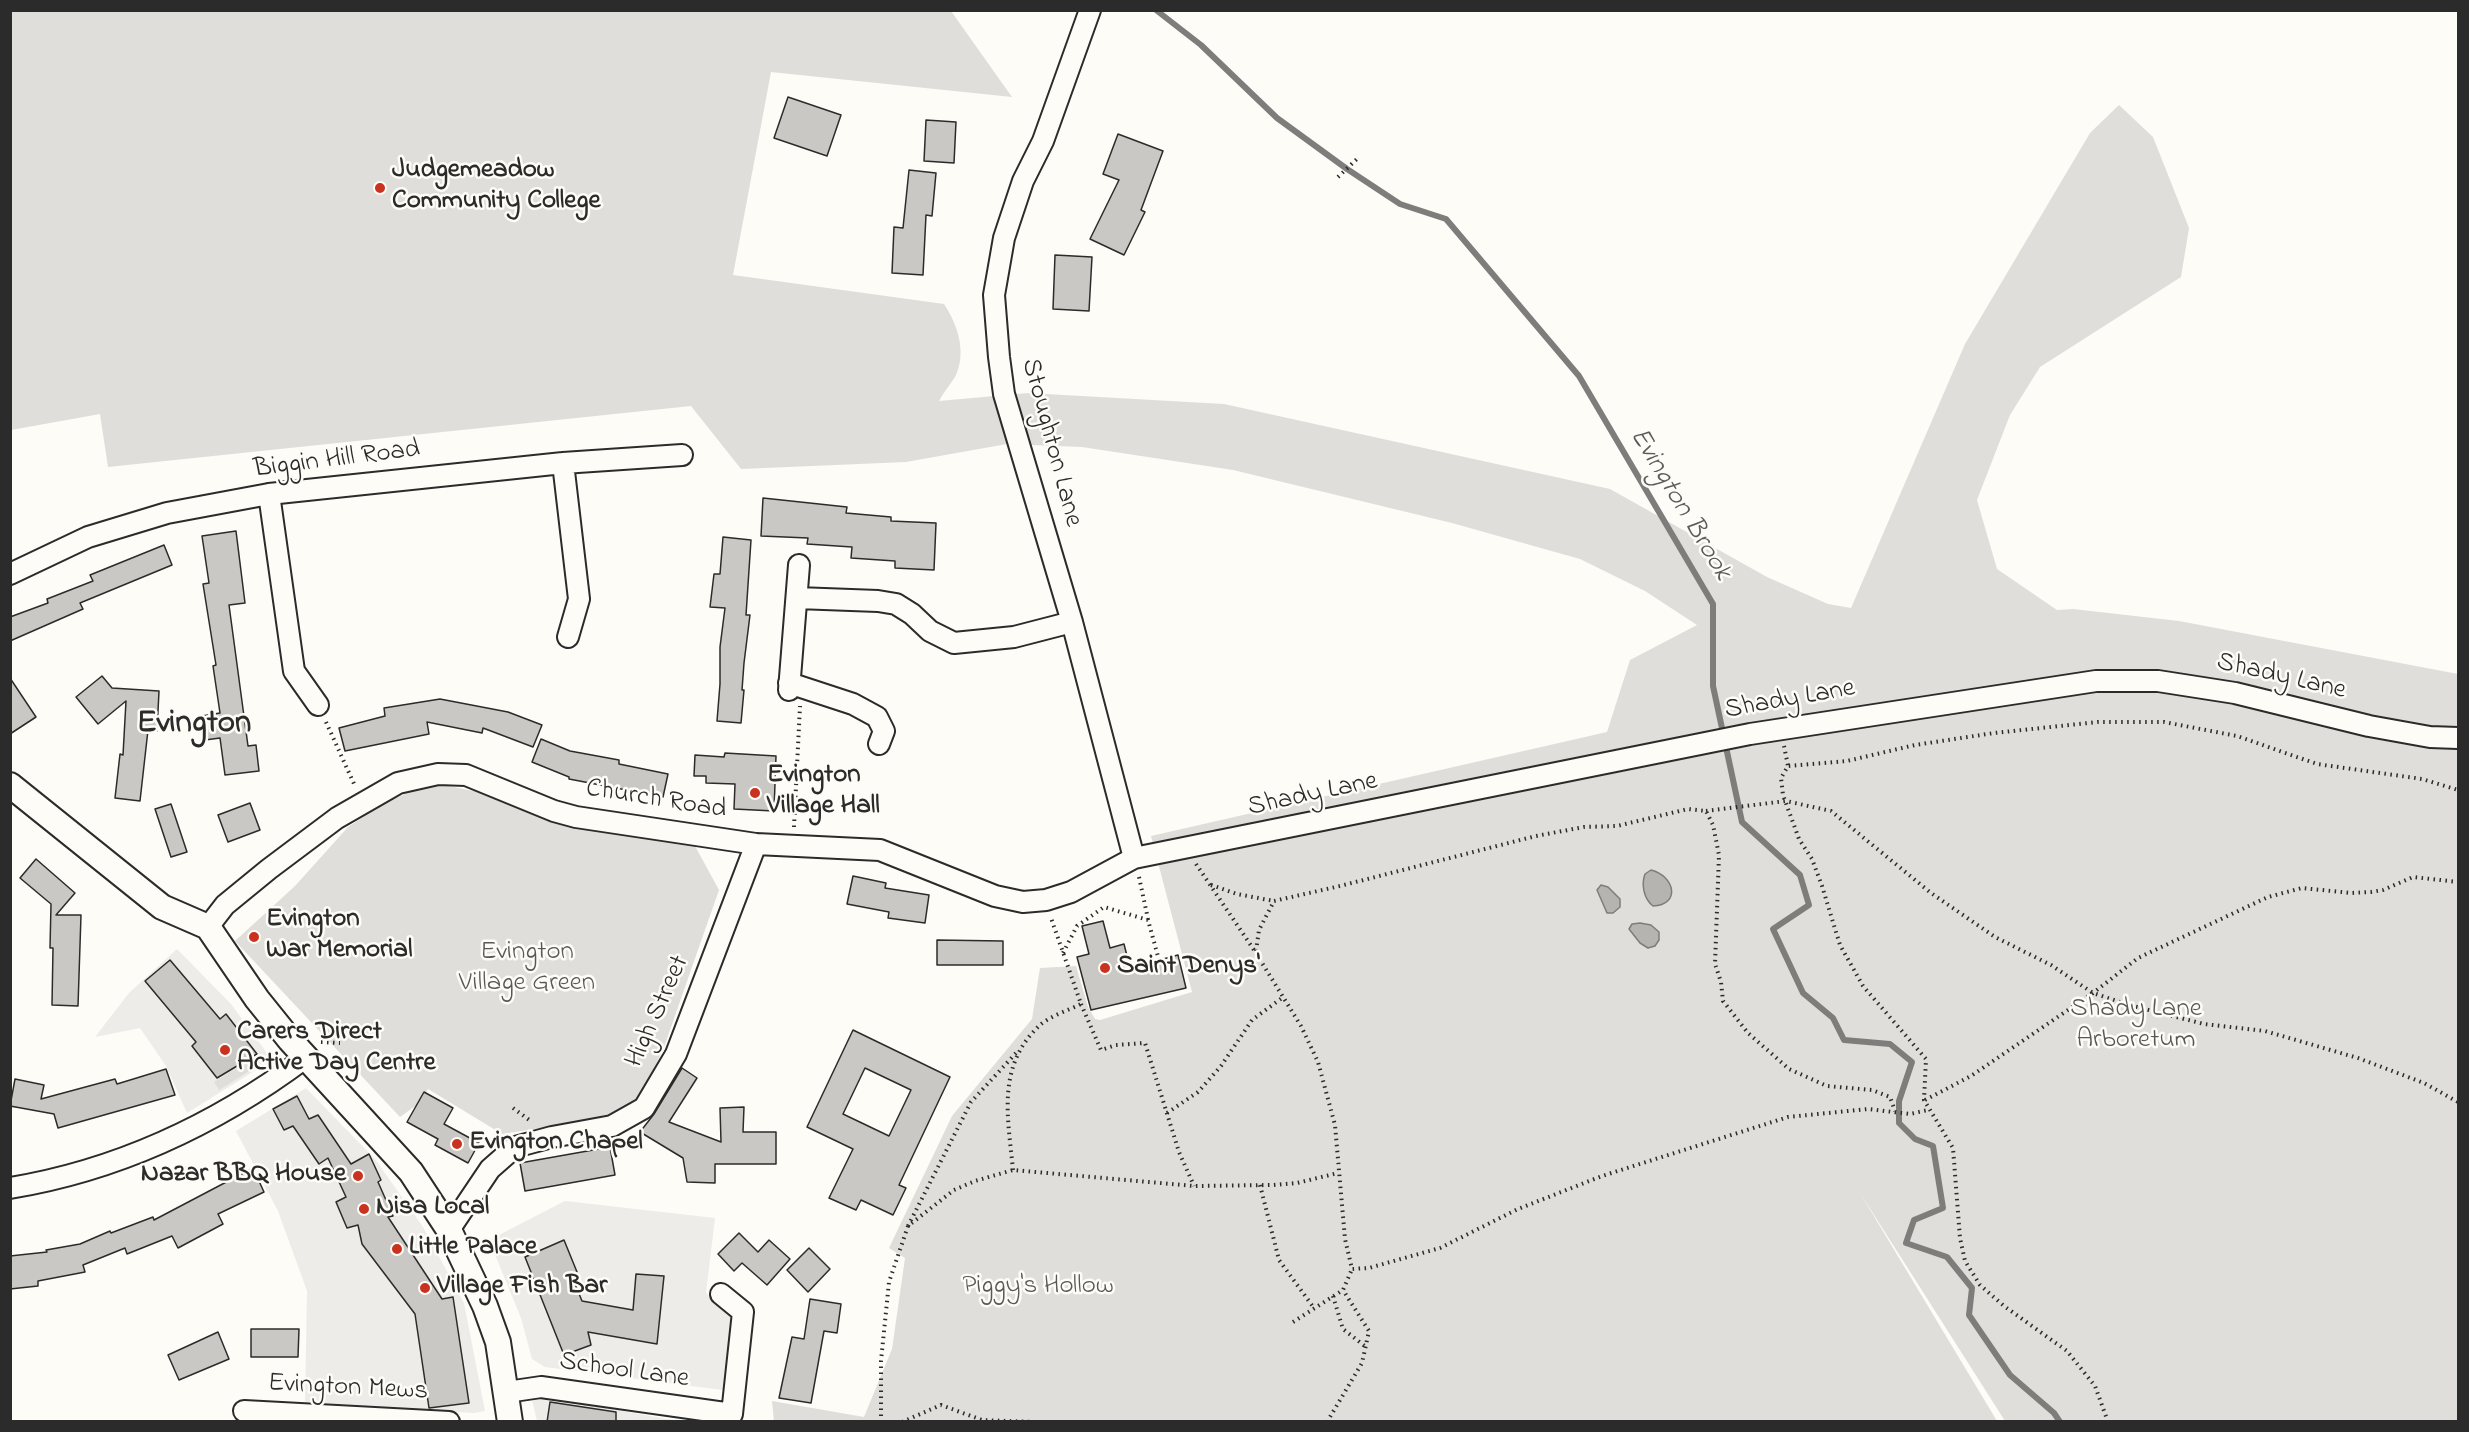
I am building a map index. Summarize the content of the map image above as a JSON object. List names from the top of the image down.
{
  "streets": {
    "street": [
      "Stoughton Lane",
      "Biggin Hill Road",
      "Shady Lane",
      "Church Road",
      "High Street",
      "School Lane",
      "Evington Mews"
    ]
  },
  "crossings": [
    ["Stoughton Lane", "Shady Lane"],
    ["Stoughton Lane", "Church Road"],
    ["Shady Lane", "Church Road"],
    ["Church Road", "High Street"]
  ],
  "districts": ["Evington"],
  "water": ["Evington Brook"],
  "parks": ["Evington Village Green", "Shady Lane Arboretum", "Piggy's Hollow"],
  "places": [
    "Judgemeadow Community College",
    "Evington Village Hall",
    "Evington War Memorial",
    "Saint Denys'",
    "Carers Direct Active Day Centre",
    "Evington Chapel",
    "Nazar BBQ House",
    "Nisa Local",
    "Little Palace",
    "Village Fish Bar"
  ]
}
